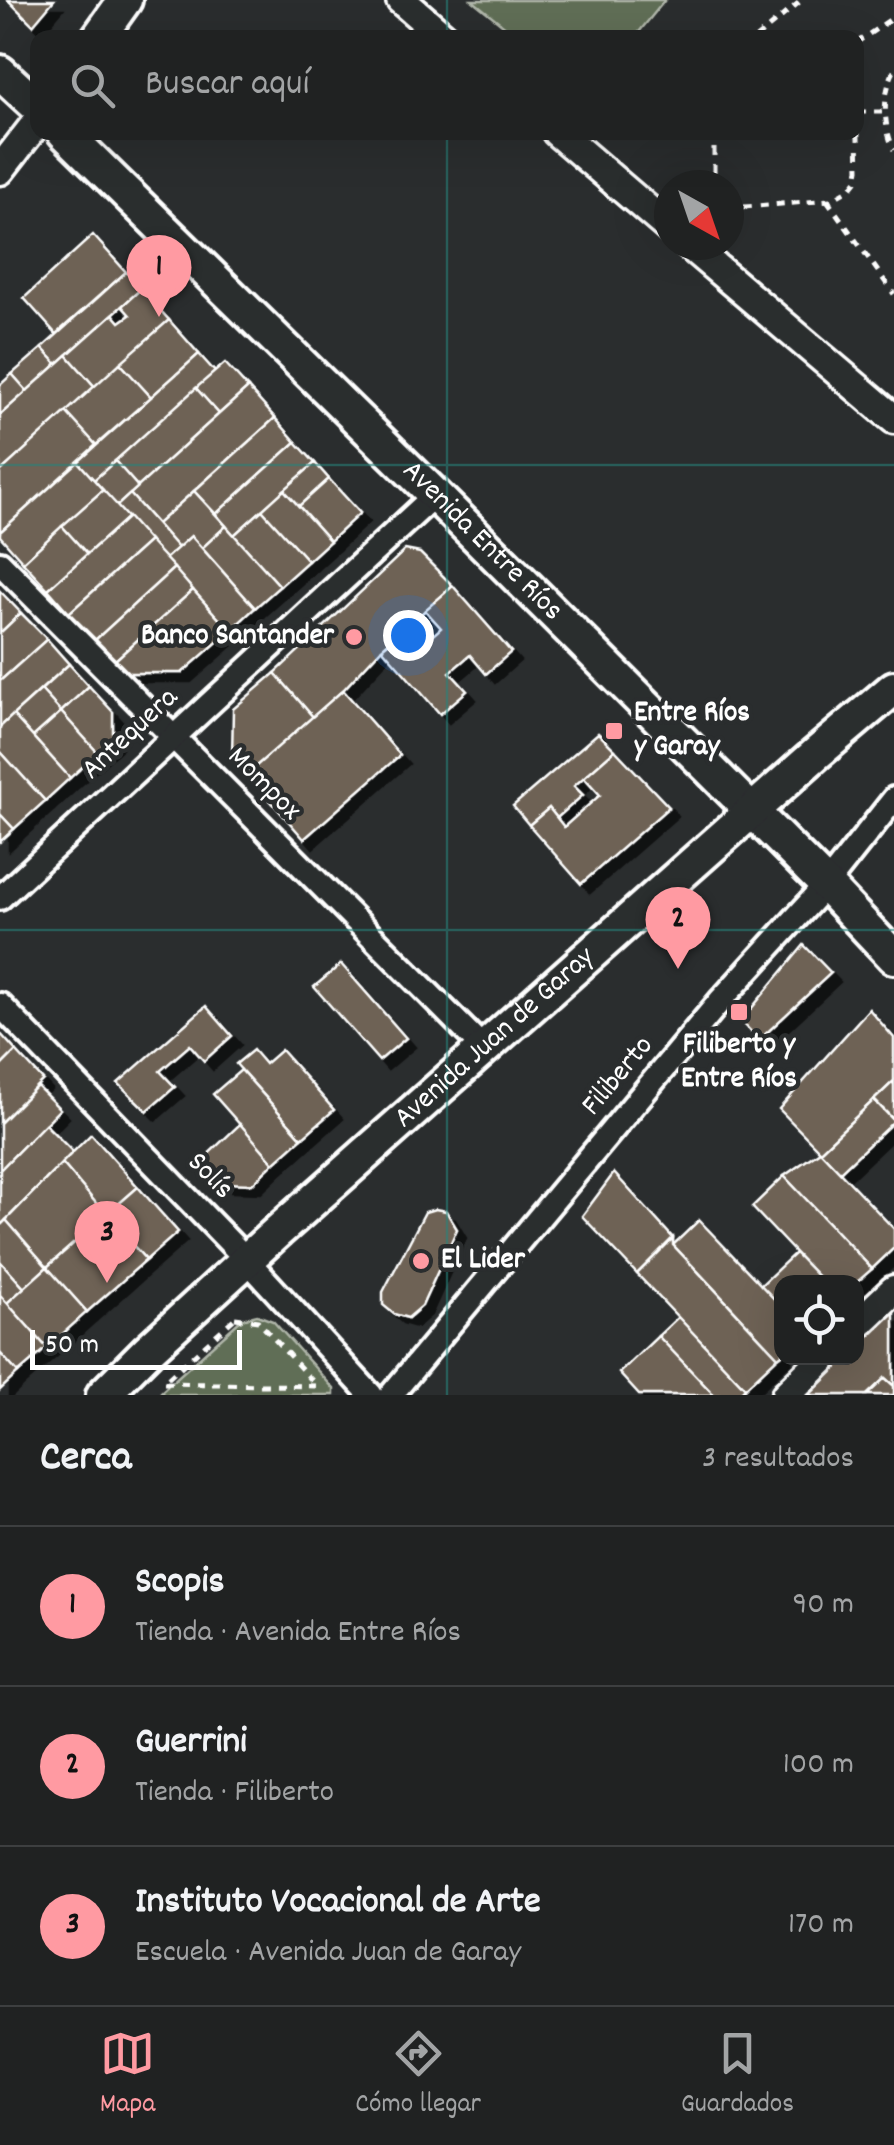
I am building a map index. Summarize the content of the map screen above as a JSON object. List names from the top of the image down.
{
  "streets": {
    "main road": ["Avenida Entre Ríos", "Avenida Juan de Garay"],
    "street": [
      "Antequera",
      "Mompox",
      "Filiberto",
      "Solís"
    ]
  },
  "crossings": [
    ["Avenida Entre Ríos", "Antequera"],
    ["Avenida Entre Ríos", "Avenida Juan de Garay"],
    ["Avenida Entre Ríos", "Filiberto"],
    ["Antequera", "Mompox"],
    ["Mompox", "Avenida Juan de Garay"],
    ["Avenida Juan de Garay", "Solís"]
  ],
  "places": {
    "other": ["Banco Santander", "El Lider"],
    "transit": ["Entre Ríos y Garay", "Filiberto y Entre Ríos"]
  },
  "scale_bar": "50 m",
  "north": "bottom right",
  "page": {
    "search": "Buscar aquí",
    "pins": ["1", "2", "3"],
    "scale": "50 m",
    "heading": ["Cerca", "3 resultados"],
    "list": [
      {
        "mark": "1",
        "name": "Scopis",
        "note": "Tienda · Avenida Entre Ríos",
        "value": "90 m"
      },
      {
        "mark": "2",
        "name": "Guerrini",
        "note": "Tienda · Filiberto",
        "value": "100 m"
      },
      {
        "mark": "3",
        "name": "Instituto Vocacional de Arte",
        "note": "Escuela · Avenida Juan de Garay",
        "value": "170 m"
      }
    ],
    "nav": ["Mapa", "Cómo llegar", "Guardados"]
  }
}
